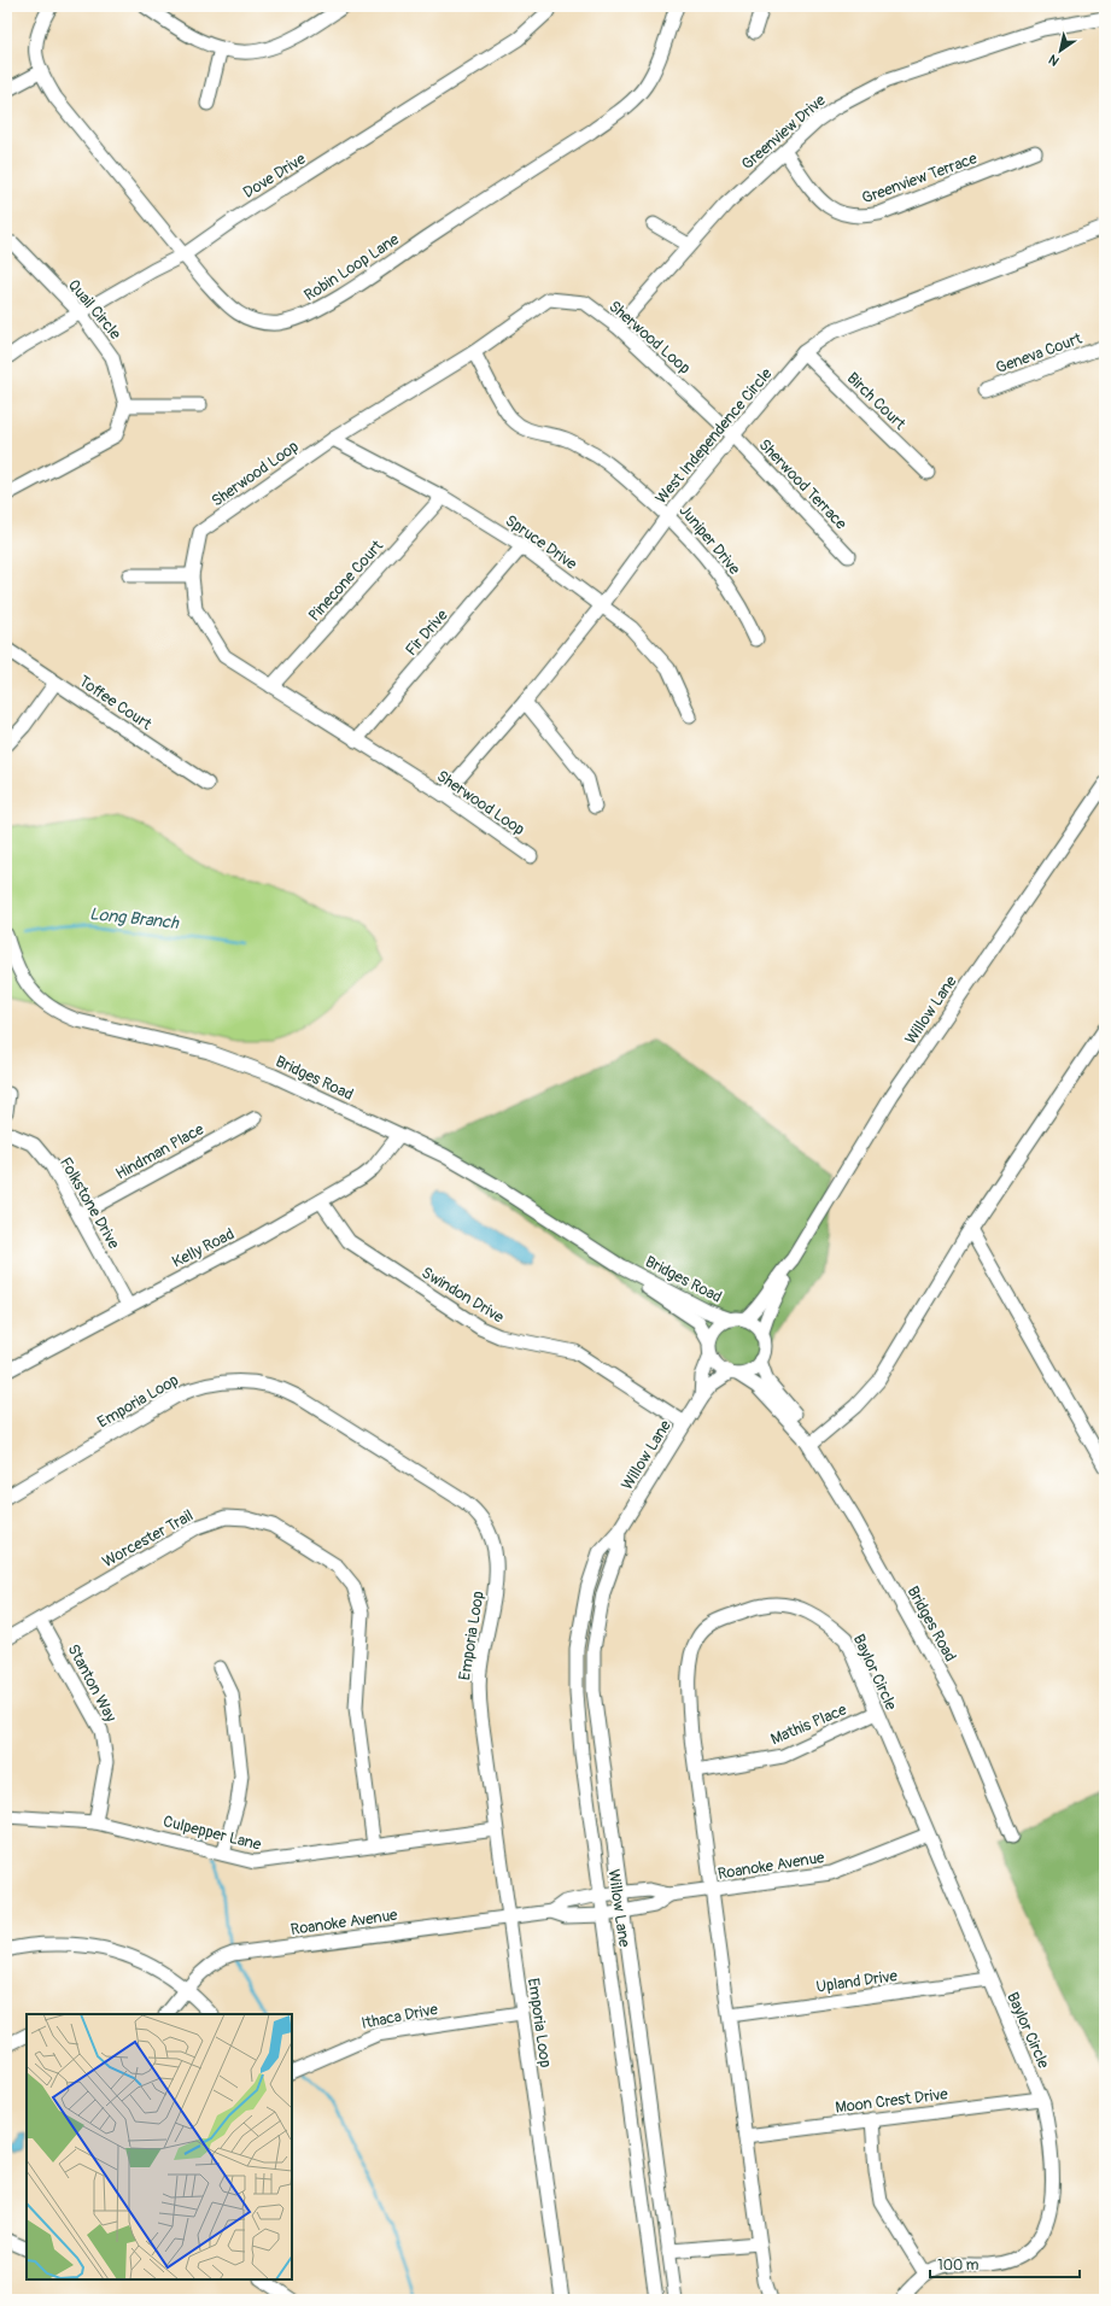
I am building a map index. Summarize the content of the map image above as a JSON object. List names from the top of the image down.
{
  "streets": {
    "street": [
      "Greenview Drive",
      "Dove Drive",
      "Greenview Terrace",
      "Robin Loop Lane",
      "Quail Circle",
      "Sherwood Loop",
      "Geneva Court",
      "Birch Court",
      "West Independence Circle",
      "Sherwood Terrace",
      "Juniper Drive",
      "Spruce Drive",
      "Pinecone Court",
      "Fir Drive",
      "Toffee Court",
      "Willow Lane",
      "Bridges Road",
      "Hindman Place",
      "Folkstone Drive",
      "Kelly Road",
      "Swindon Drive",
      "Emporia Loop",
      "Worcester Trail",
      "Baylor Circle",
      "Stanton Way",
      "Mathis Place",
      "Culpepper Lane",
      "Roanoke Avenue",
      "Upland Drive",
      "Ithaca Drive",
      "Moon Crest Drive"
    ]
  },
  "crossings": [
    ["Greenview Drive", "Greenview Terrace"],
    ["Greenview Drive", "Sherwood Loop"],
    ["Dove Drive", "Robin Loop Lane"],
    ["Dove Drive", "Quail Circle"],
    ["Sherwood Loop", "West Independence Circle"],
    ["Sherwood Loop", "Sherwood Terrace"],
    ["Sherwood Loop", "Juniper Drive"],
    ["Sherwood Loop", "Spruce Drive"],
    ["Sherwood Loop", "Pinecone Court"],
    ["Sherwood Loop", "Fir Drive"],
    ["Birch Court", "West Independence Circle"],
    ["West Independence Circle", "Sherwood Terrace"],
    ["West Independence Circle", "Juniper Drive"],
    ["West Independence Circle", "Spruce Drive"],
    ["Spruce Drive", "Pinecone Court"],
    ["Spruce Drive", "Fir Drive"],
    ["Willow Lane", "Bridges Road"],
    ["Willow Lane", "Swindon Drive"],
    ["Willow Lane", "Roanoke Avenue"],
    ["Bridges Road", "Kelly Road"],
    ["Hindman Place", "Folkstone Drive"],
    ["Folkstone Drive", "Kelly Road"],
    ["Kelly Road", "Swindon Drive"],
    ["Emporia Loop", "Culpepper Lane"],
    ["Emporia Loop", "Roanoke Avenue"],
    ["Emporia Loop", "Ithaca Drive"],
    ["Worcester Trail", "Stanton Way"],
    ["Worcester Trail", "Culpepper Lane"],
    ["Baylor Circle", "Mathis Place"],
    ["Baylor Circle", "Roanoke Avenue"],
    ["Baylor Circle", "Upland Drive"],
    ["Baylor Circle", "Moon Crest Drive"],
    ["Stanton Way", "Culpepper Lane"]
  ],
  "water": ["Long Branch"],
  "scale_bar": "100 m",
  "north": "bottom left"
}
